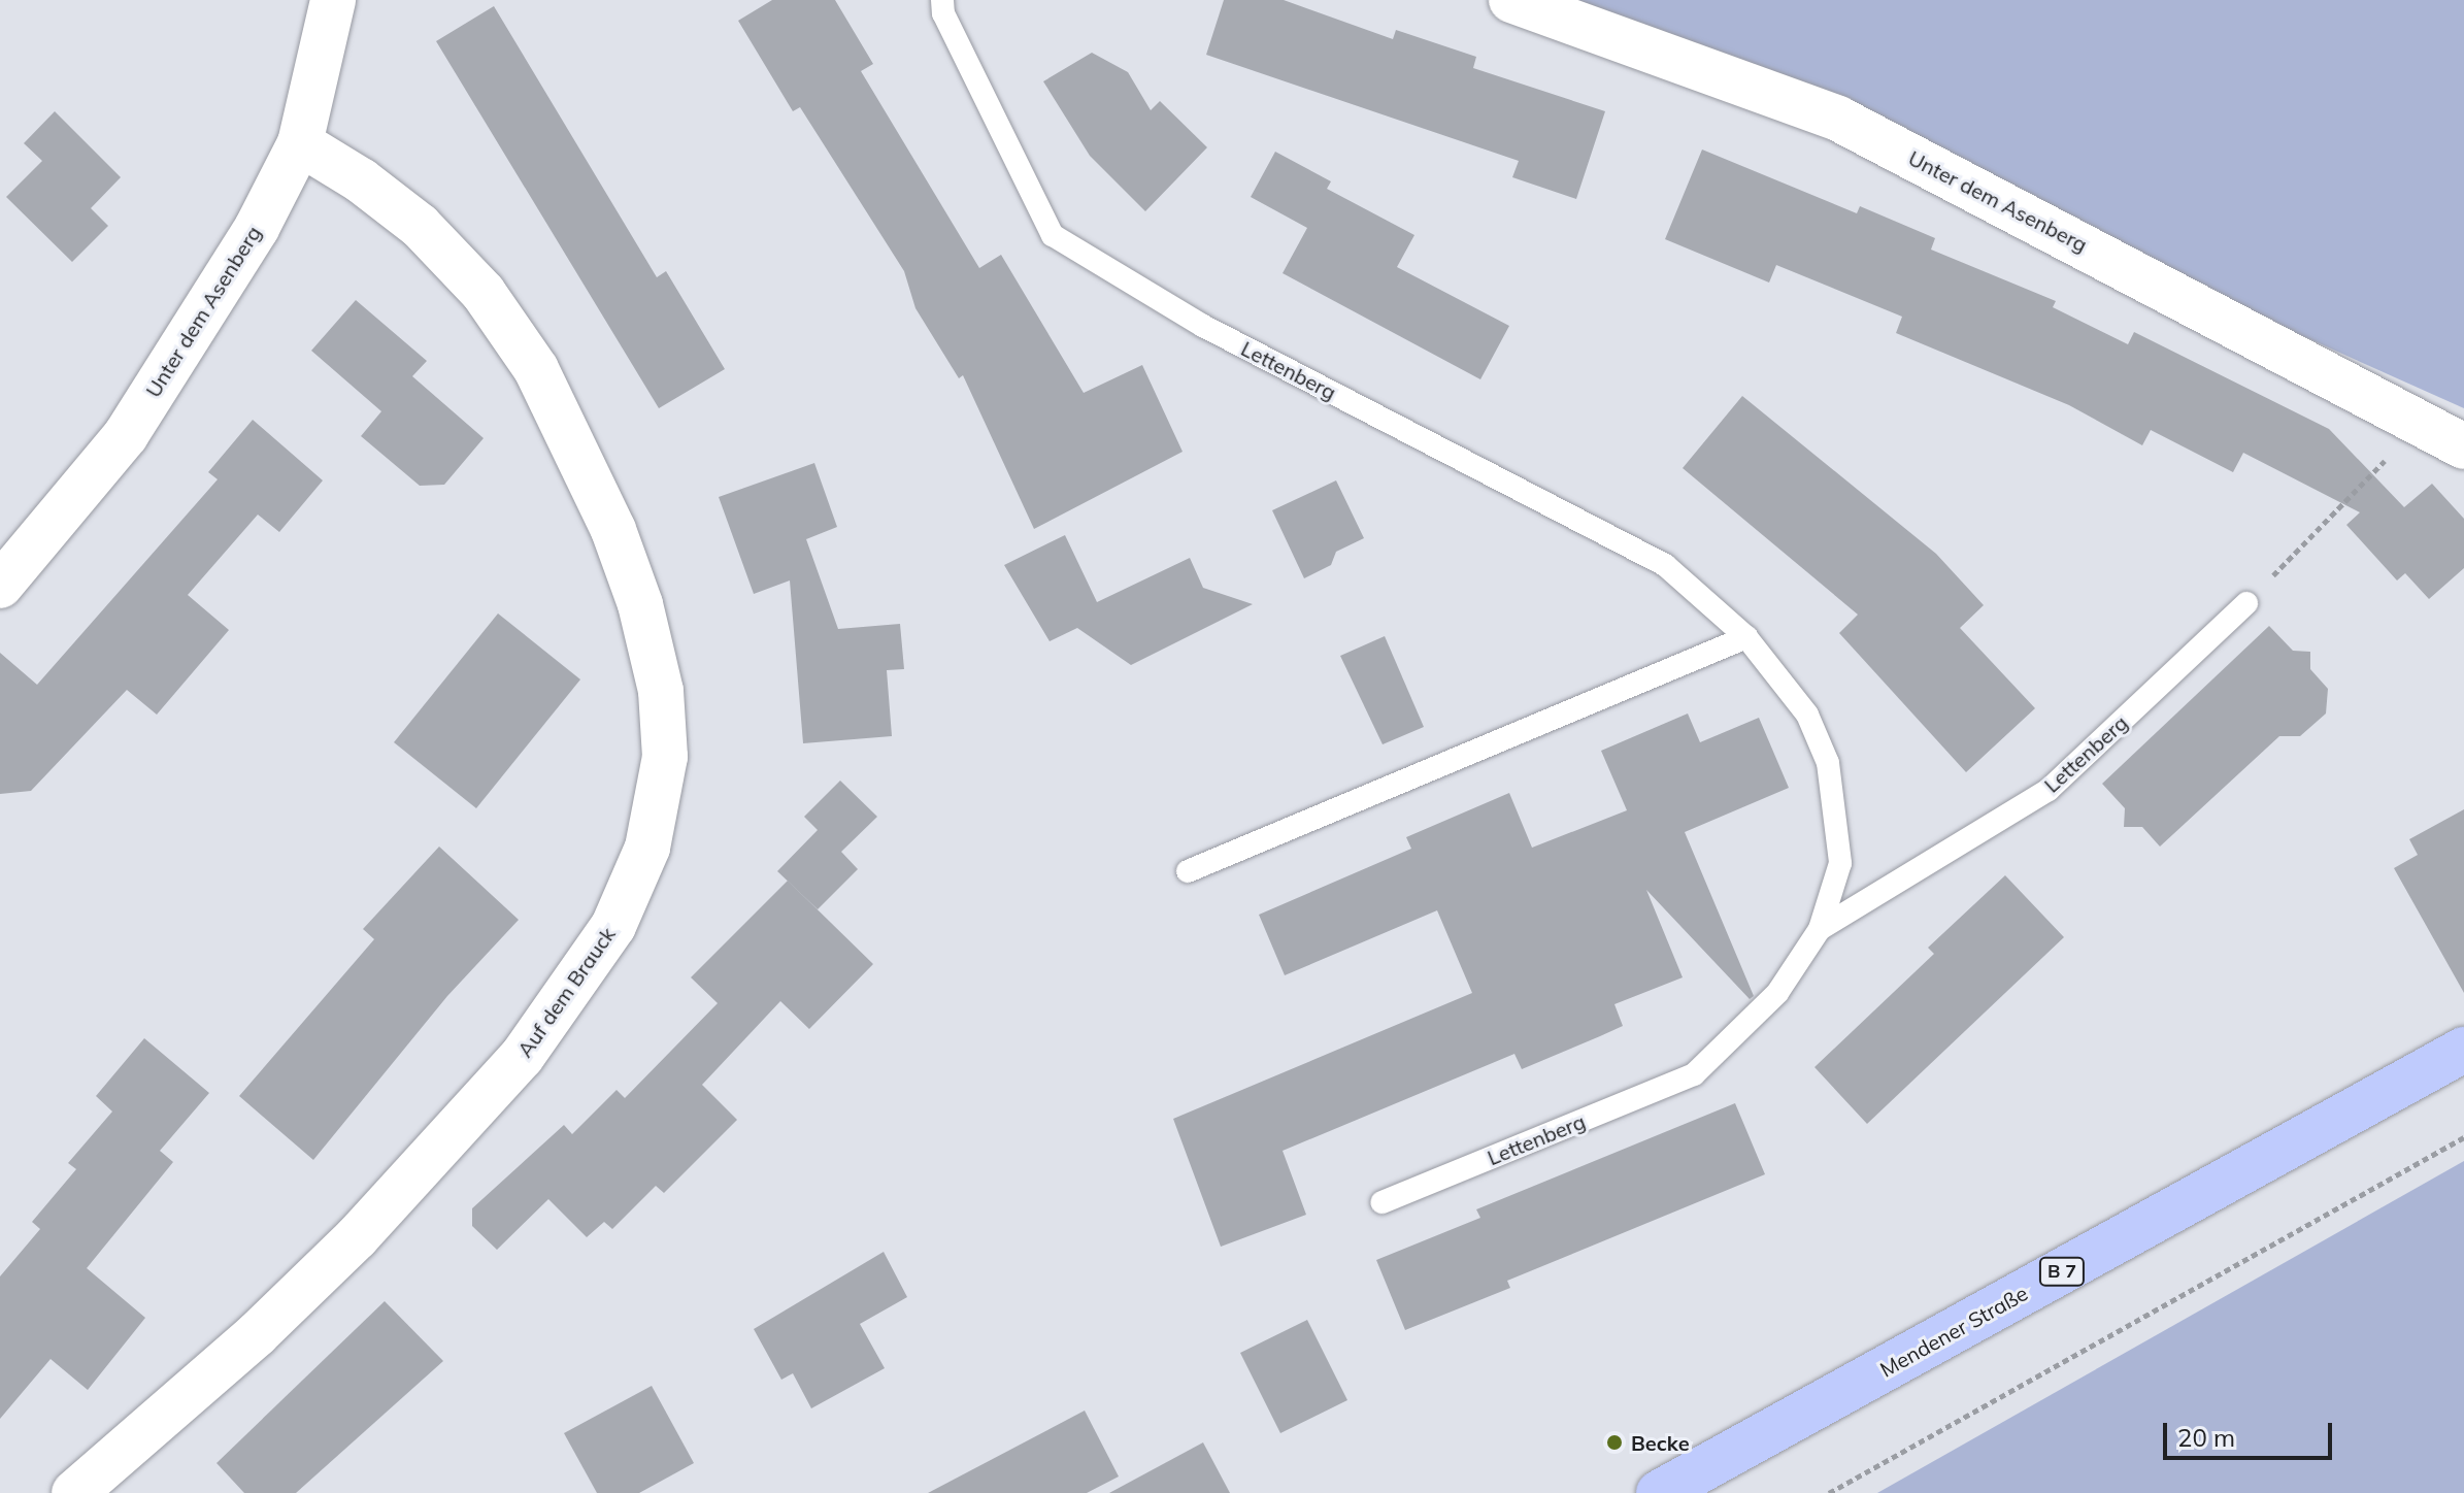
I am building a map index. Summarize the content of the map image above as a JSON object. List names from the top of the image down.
{
  "streets": {
    "main road": ["B 7", "Mendener Straße"],
    "street": ["Unter dem Asenberg", "Auf dem Brauck"],
    "lane": ["Lettenberg"]
  },
  "crossings": [
    ["Unter dem Asenberg", "Auf dem Brauck"]
  ],
  "places": ["Becke"],
  "scale_bar": "20 m"
}
